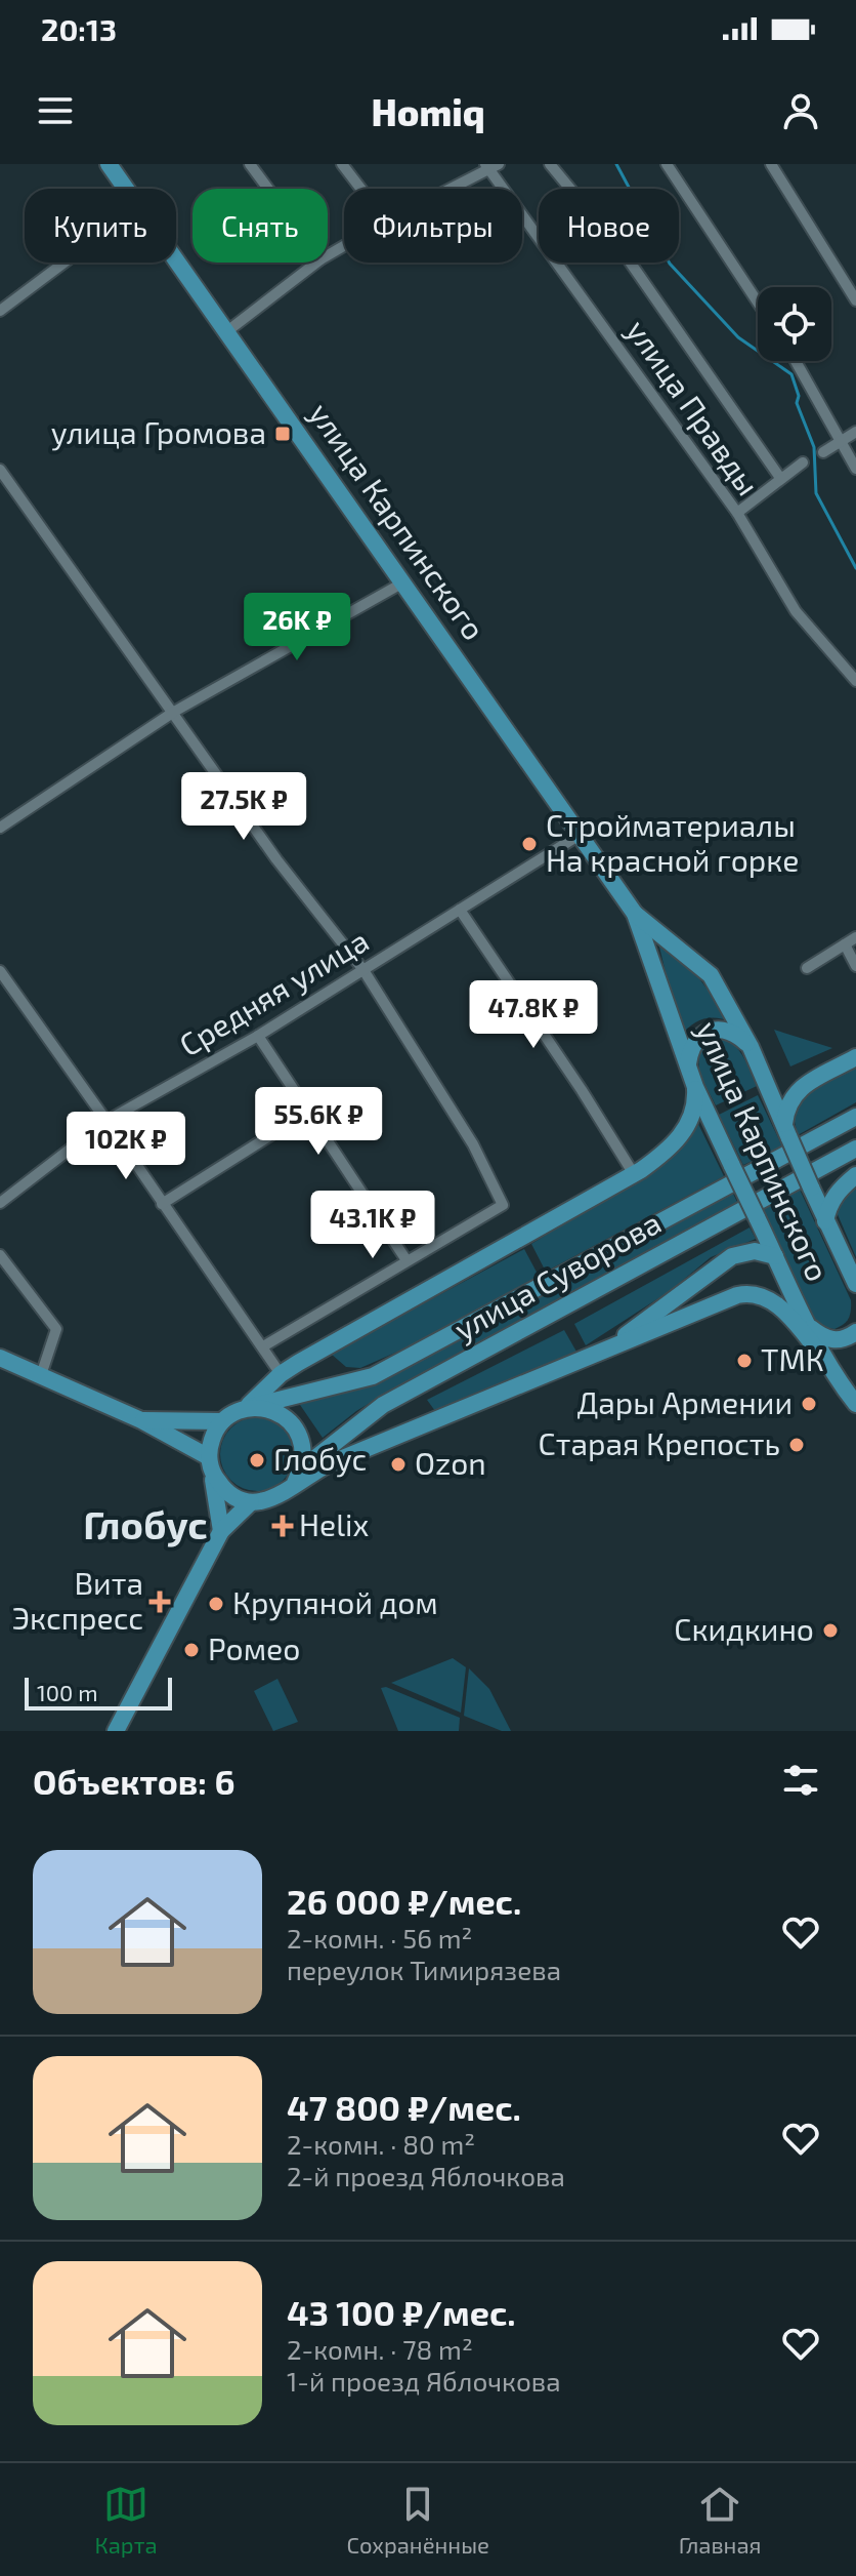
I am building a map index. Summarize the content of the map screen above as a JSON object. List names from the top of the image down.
{
  "streets": {
    "main road": ["улица Карпинского", "улица Суворова"],
    "street": ["улица Правды", "Средняя улица"]
  },
  "crossings": [
    ["улица Карпинского", "Средняя улица"],
    ["улица Карпинского", "улица Суворова"]
  ],
  "districts": ["Глобус"],
  "places": {
    "transit": ["улица Громова"],
    "other": [
      "Стройматериалы На красной горке",
      "ТМК",
      "Дары Армении",
      "Старая Крепость",
      "Глобус",
      "Ozon",
      "Крупяной дом",
      "Скидкино",
      "Ромео"
    ],
    "health": ["Helix", "Вита Экспресс"]
  },
  "scale_bar": "100 m",
  "page": {
    "status": "20:13",
    "header": "Homiq",
    "chip": [
      "Купить",
      "Снять",
      "Фильтры",
      "Новое"
    ],
    "price": [
      "26K ₽",
      "27.5K ₽",
      "47.8K ₽",
      "55.6K ₽",
      "102K ₽",
      "43.1K ₽"
    ],
    "scale": "100 m",
    "heading": "Объектов: 6",
    "list": [
      {
        "name": "26 000 ₽/мес.",
        "note": "2-комн. · 56 m² · переулок Тимирязева"
      },
      {
        "name": "47 800 ₽/мес.",
        "note": "2-комн. · 80 m² · 2-й проезд Яблочкова"
      },
      {
        "name": "43 100 ₽/мес.",
        "note": "2-комн. · 78 m² · 1-й проезд Яблочкова"
      }
    ],
    "tabs": ["Карта", "Сохранённые", "Главная"]
  }
}
